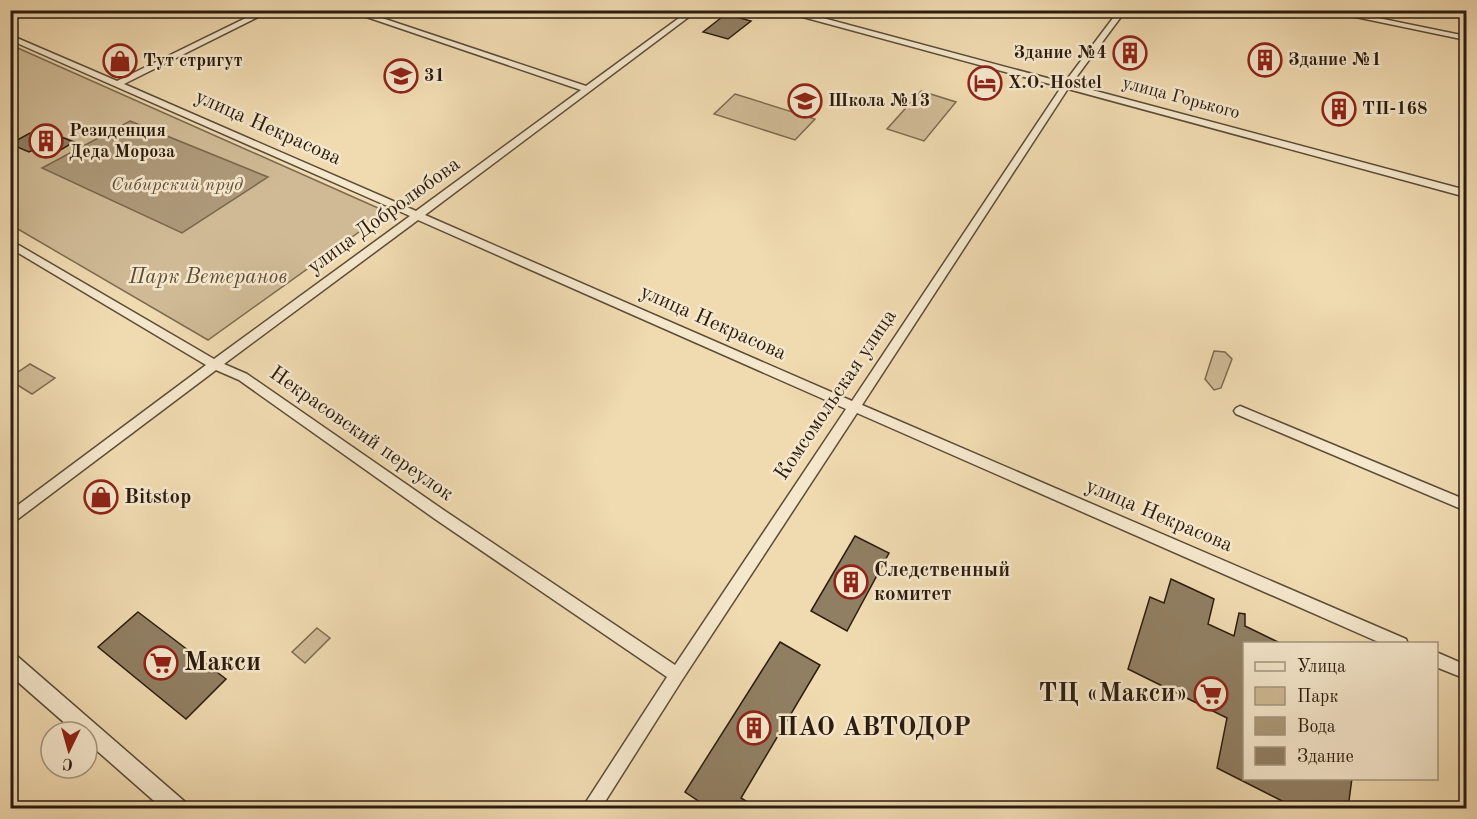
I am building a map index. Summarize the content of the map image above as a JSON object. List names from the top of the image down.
{
  "streets": {
    "street": [
      "улица Горького",
      "улица Некрасова",
      "улица Добролюбова",
      "Комсомольская улица",
      "Некрасовский переулок"
    ]
  },
  "crossings": [
    ["улица Горького", "Комсомольская улица"],
    ["улица Некрасова", "улица Добролюбова"],
    ["улица Некрасова", "Комсомольская улица"],
    ["улица Добролюбова", "Некрасовский переулок"],
    ["Комсомольская улица", "Некрасовский переулок"]
  ],
  "water": ["Сибирский пруд"],
  "parks": ["Парк Ветеранов"],
  "places": {
    "building": [
      "Здание №4",
      "Здание №1",
      "ТП-168",
      "Резиденция Деда Мороза",
      "Следственный комитет",
      "ПАО АВТОДОР"
    ],
    "shop": ["Тут стригут", "Bitstop"],
    "school or university": ["31", "Школа №13"],
    "hotel": ["X.O. Hostel"],
    "supermarket": ["Макси", "ТЦ «Макси»"]
  },
  "legend": [
    "Улица",
    "Парк",
    "Вода",
    "Здание"
  ],
  "north": "bottom"
}
